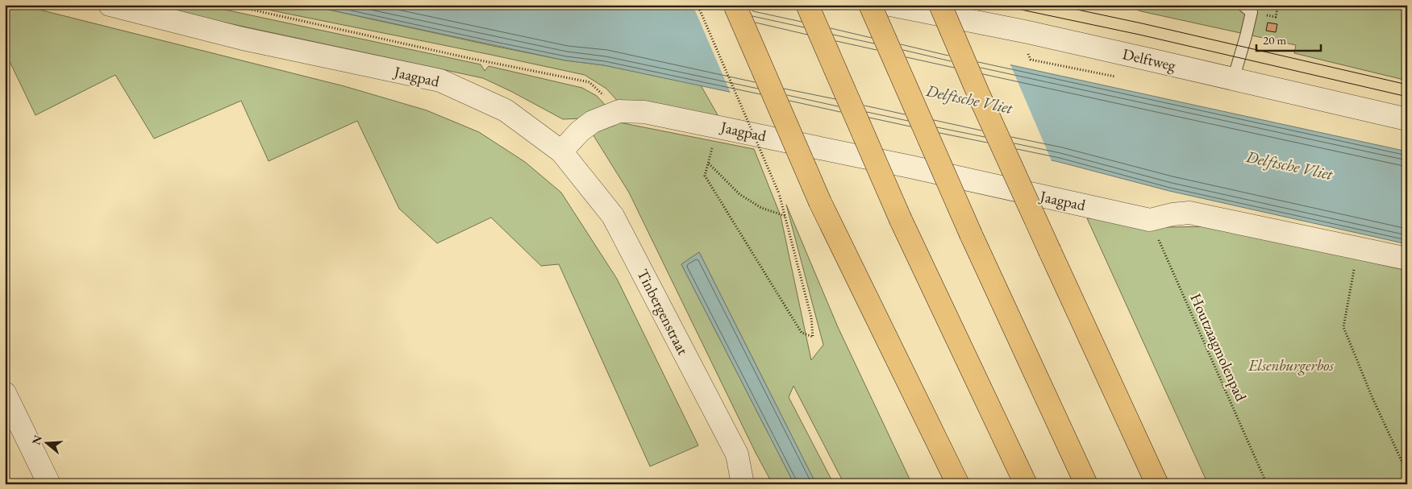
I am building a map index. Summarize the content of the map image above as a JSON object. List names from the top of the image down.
{
  "streets": {
    "street": ["Delftweg", "Jaagpad", "Tinbergenstraat"],
    "path": ["Houtzaagmolenpad"]
  },
  "crossings": [
    ["Jaagpad", "Tinbergenstraat"],
    ["Jaagpad", "Houtzaagmolenpad"]
  ],
  "water": ["Delftsche Vliet"],
  "parks": ["Elsenburgerbos"],
  "scale_bar": "20 m",
  "north": "left"
}
